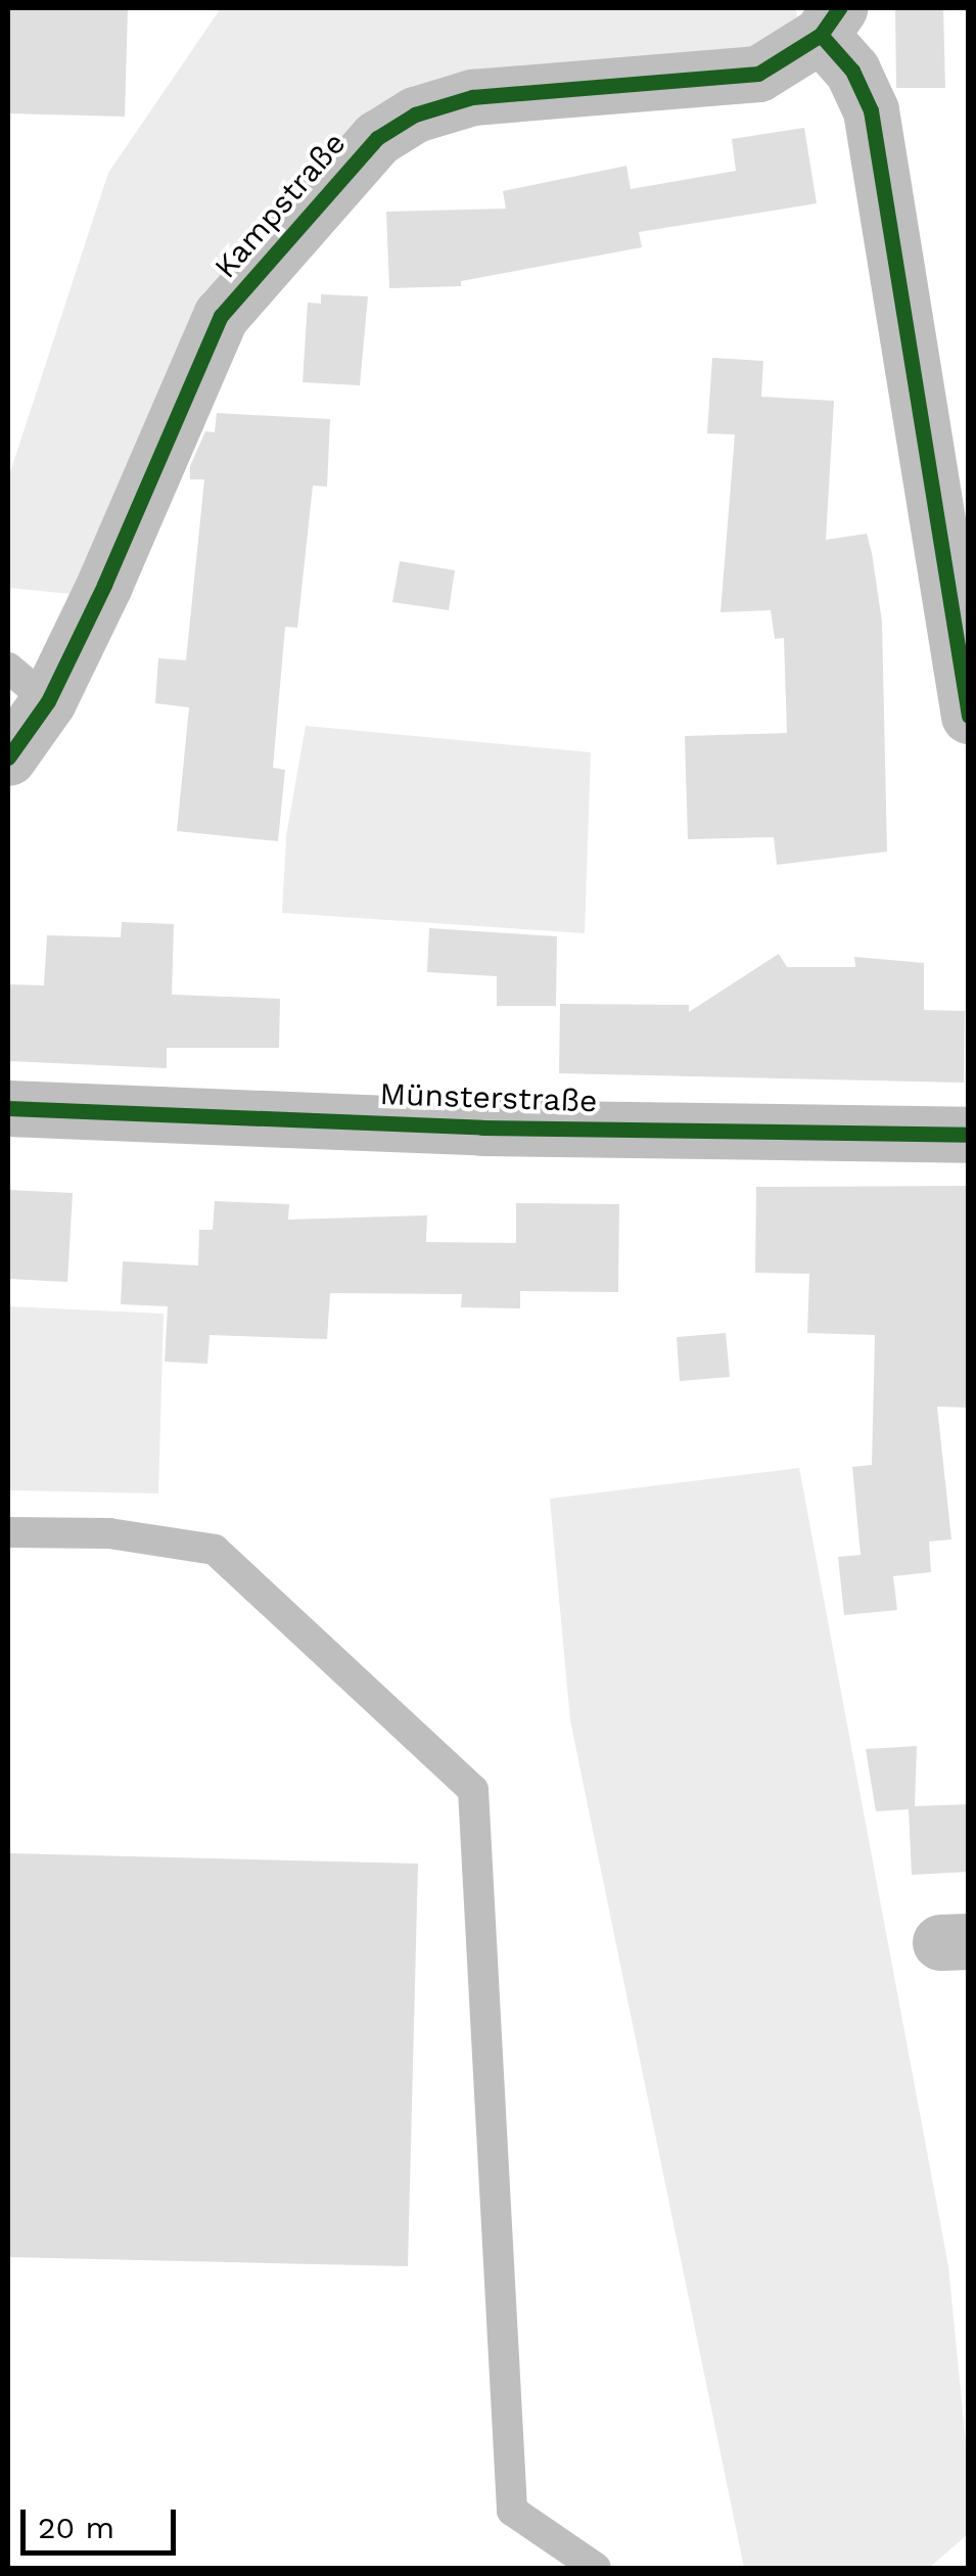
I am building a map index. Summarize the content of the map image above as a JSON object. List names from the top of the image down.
{
  "streets": {
    "street": ["Kampstraße", "Münsterstraße"]
  },
  "scale_bar": "20 m"
}
